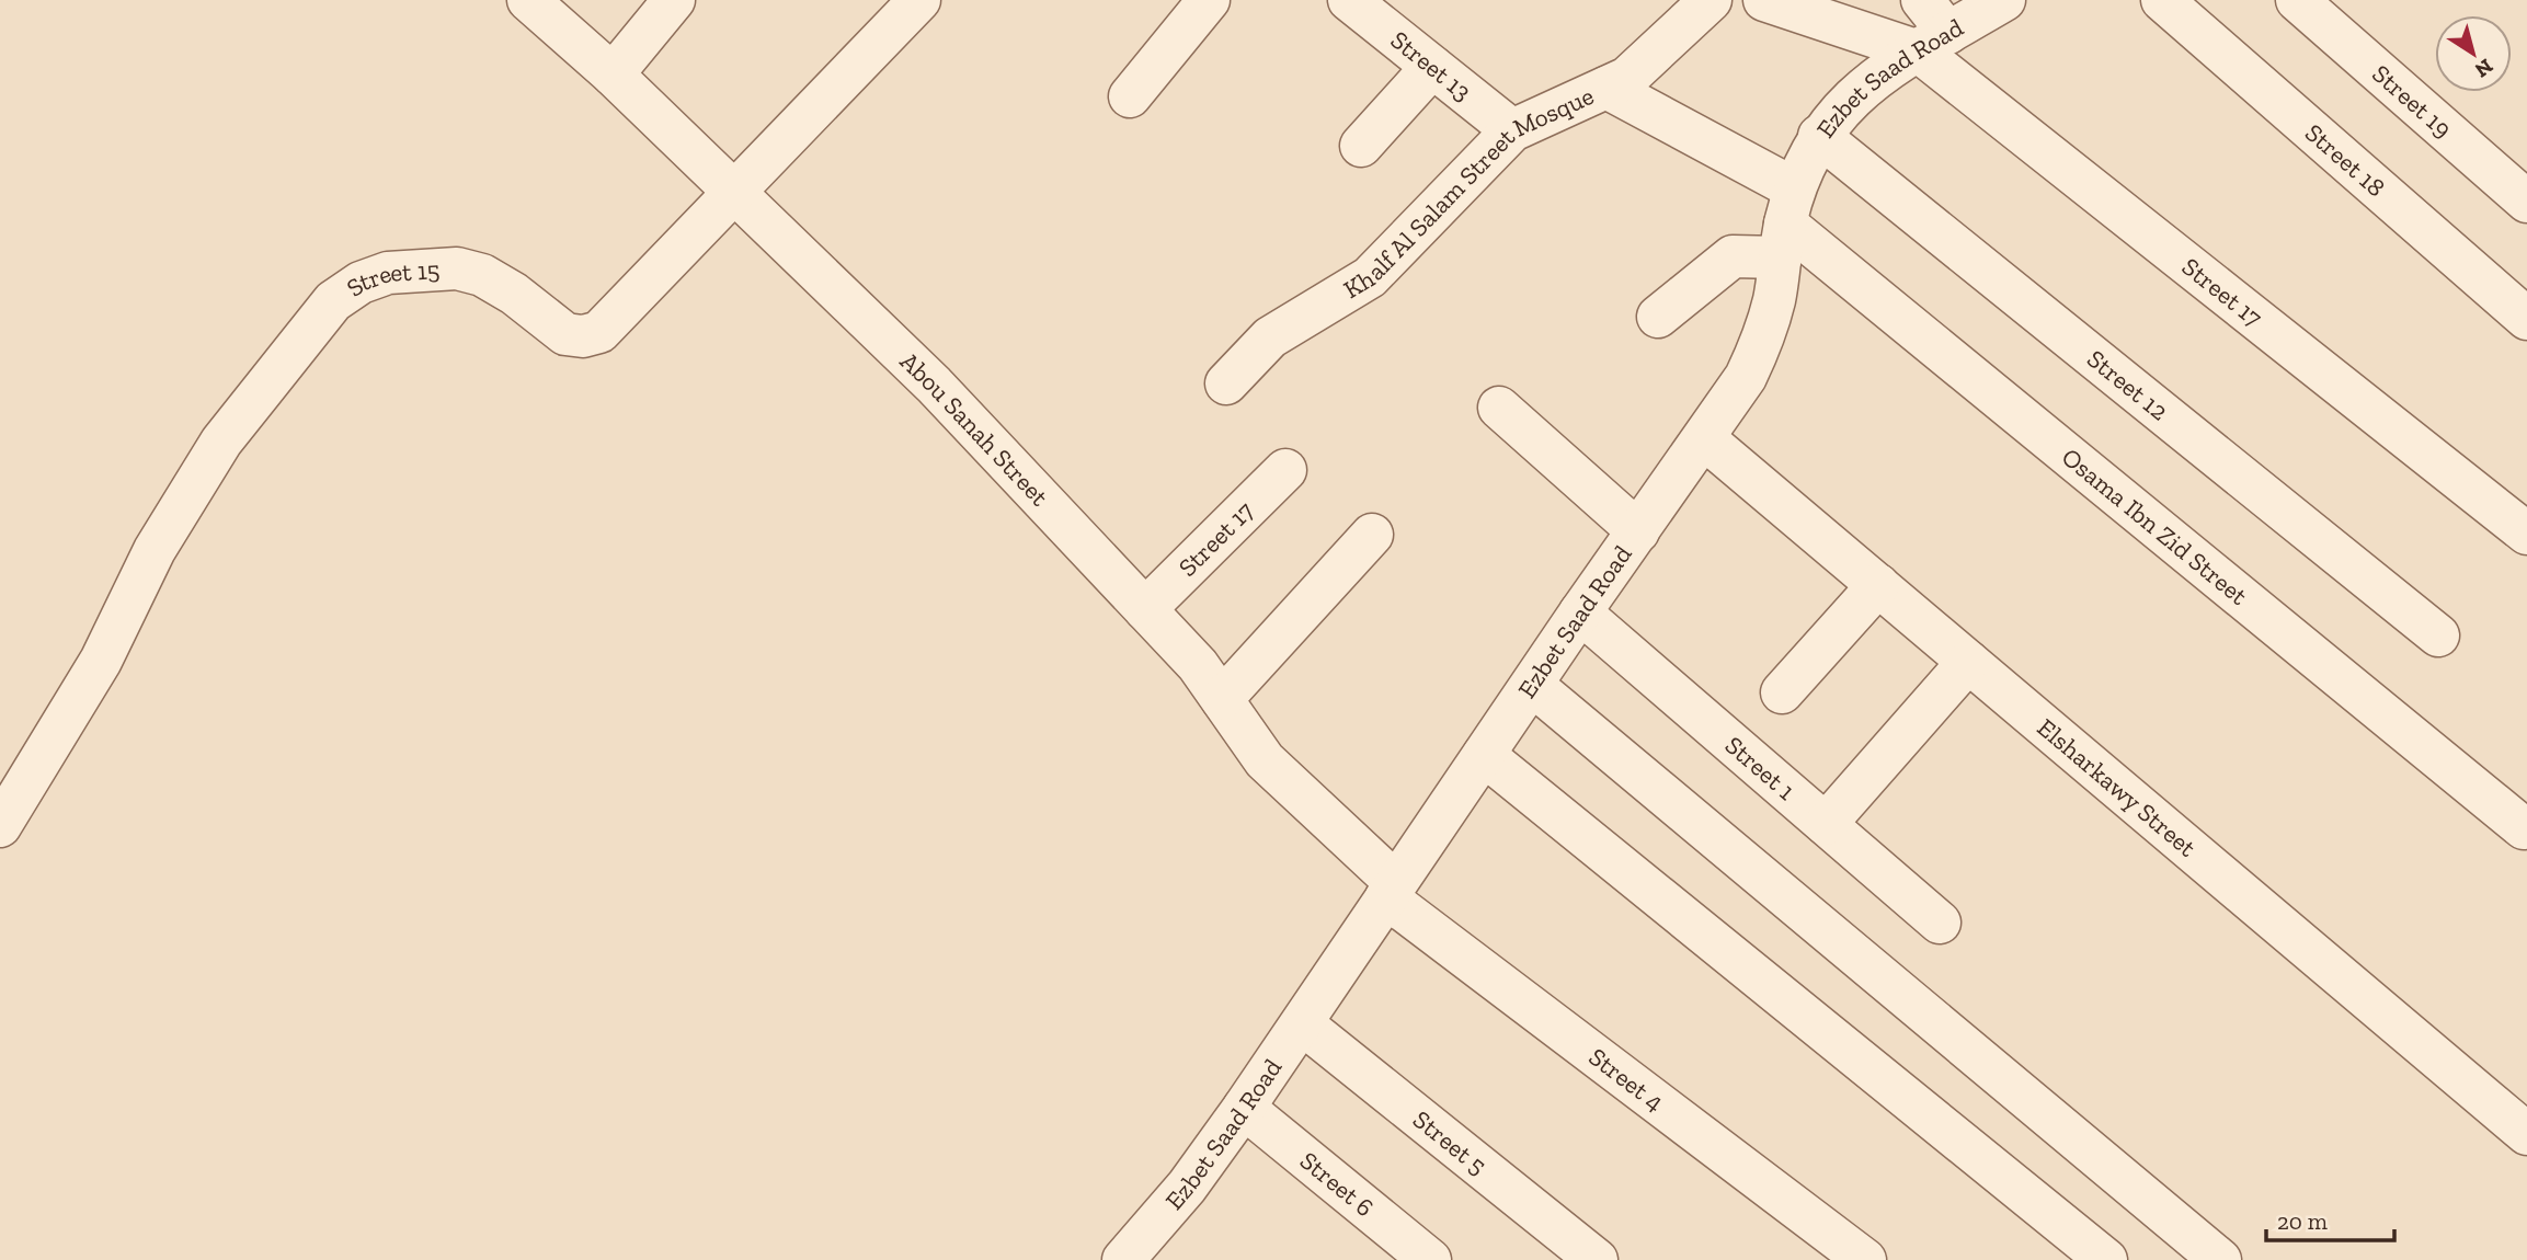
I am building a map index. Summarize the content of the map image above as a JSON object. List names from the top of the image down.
{
  "streets": {
    "street": [
      "Street 13",
      "Ezbet Saad Road",
      "Street 19",
      "Street 18",
      "Khalf Al Salam Street Mosque",
      "Street 15",
      "Street 17",
      "Street 12",
      "Abou Sanah Street",
      "Osama Ibn Zid Street",
      "Street 1",
      "Elsharkawy Street",
      "Street 4",
      "Street 5",
      "Street 6"
    ]
  },
  "crossings": [
    ["Street 13", "Khalf Al Salam Street Mosque"],
    ["Ezbet Saad Road", "Street 17"],
    ["Ezbet Saad Road", "Street 12"],
    ["Ezbet Saad Road", "Abou Sanah Street"],
    ["Ezbet Saad Road", "Osama Ibn Zid Street"],
    ["Ezbet Saad Road", "Street 1"],
    ["Ezbet Saad Road", "Elsharkawy Street"],
    ["Ezbet Saad Road", "Street 4"],
    ["Ezbet Saad Road", "Street 5"],
    ["Ezbet Saad Road", "Street 6"],
    ["Khalf Al Salam Street Mosque", "Osama Ibn Zid Street"],
    ["Street 15", "Abou Sanah Street"],
    ["Street 17", "Abou Sanah Street"],
    ["Abou Sanah Street", "Street 4"]
  ],
  "scale_bar": "20 m",
  "north": "bottom right"
}
